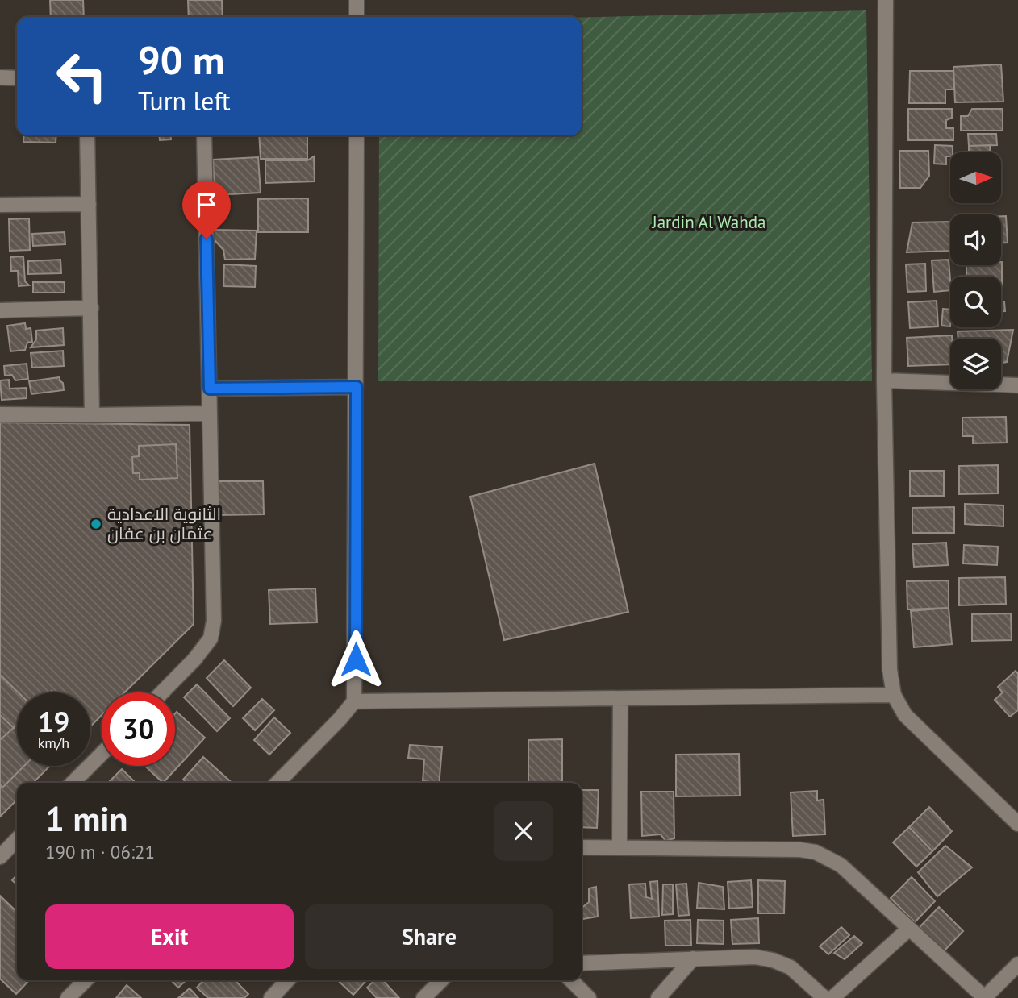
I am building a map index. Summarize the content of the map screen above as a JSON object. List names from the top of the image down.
{
  "parks": ["Jardin Al Wahda"],
  "places": ["الثانوية الاعدادية عثمان بن عفان"],
  "north": "right",
  "page": {
    "turn": ["90 m", "Turn left"],
    "speed": "19 km/h",
    "limit": "30",
    "heading": ["1 min", "190 m · 06:21"],
    "buttons": ["Exit", "Share"]
  }
}
